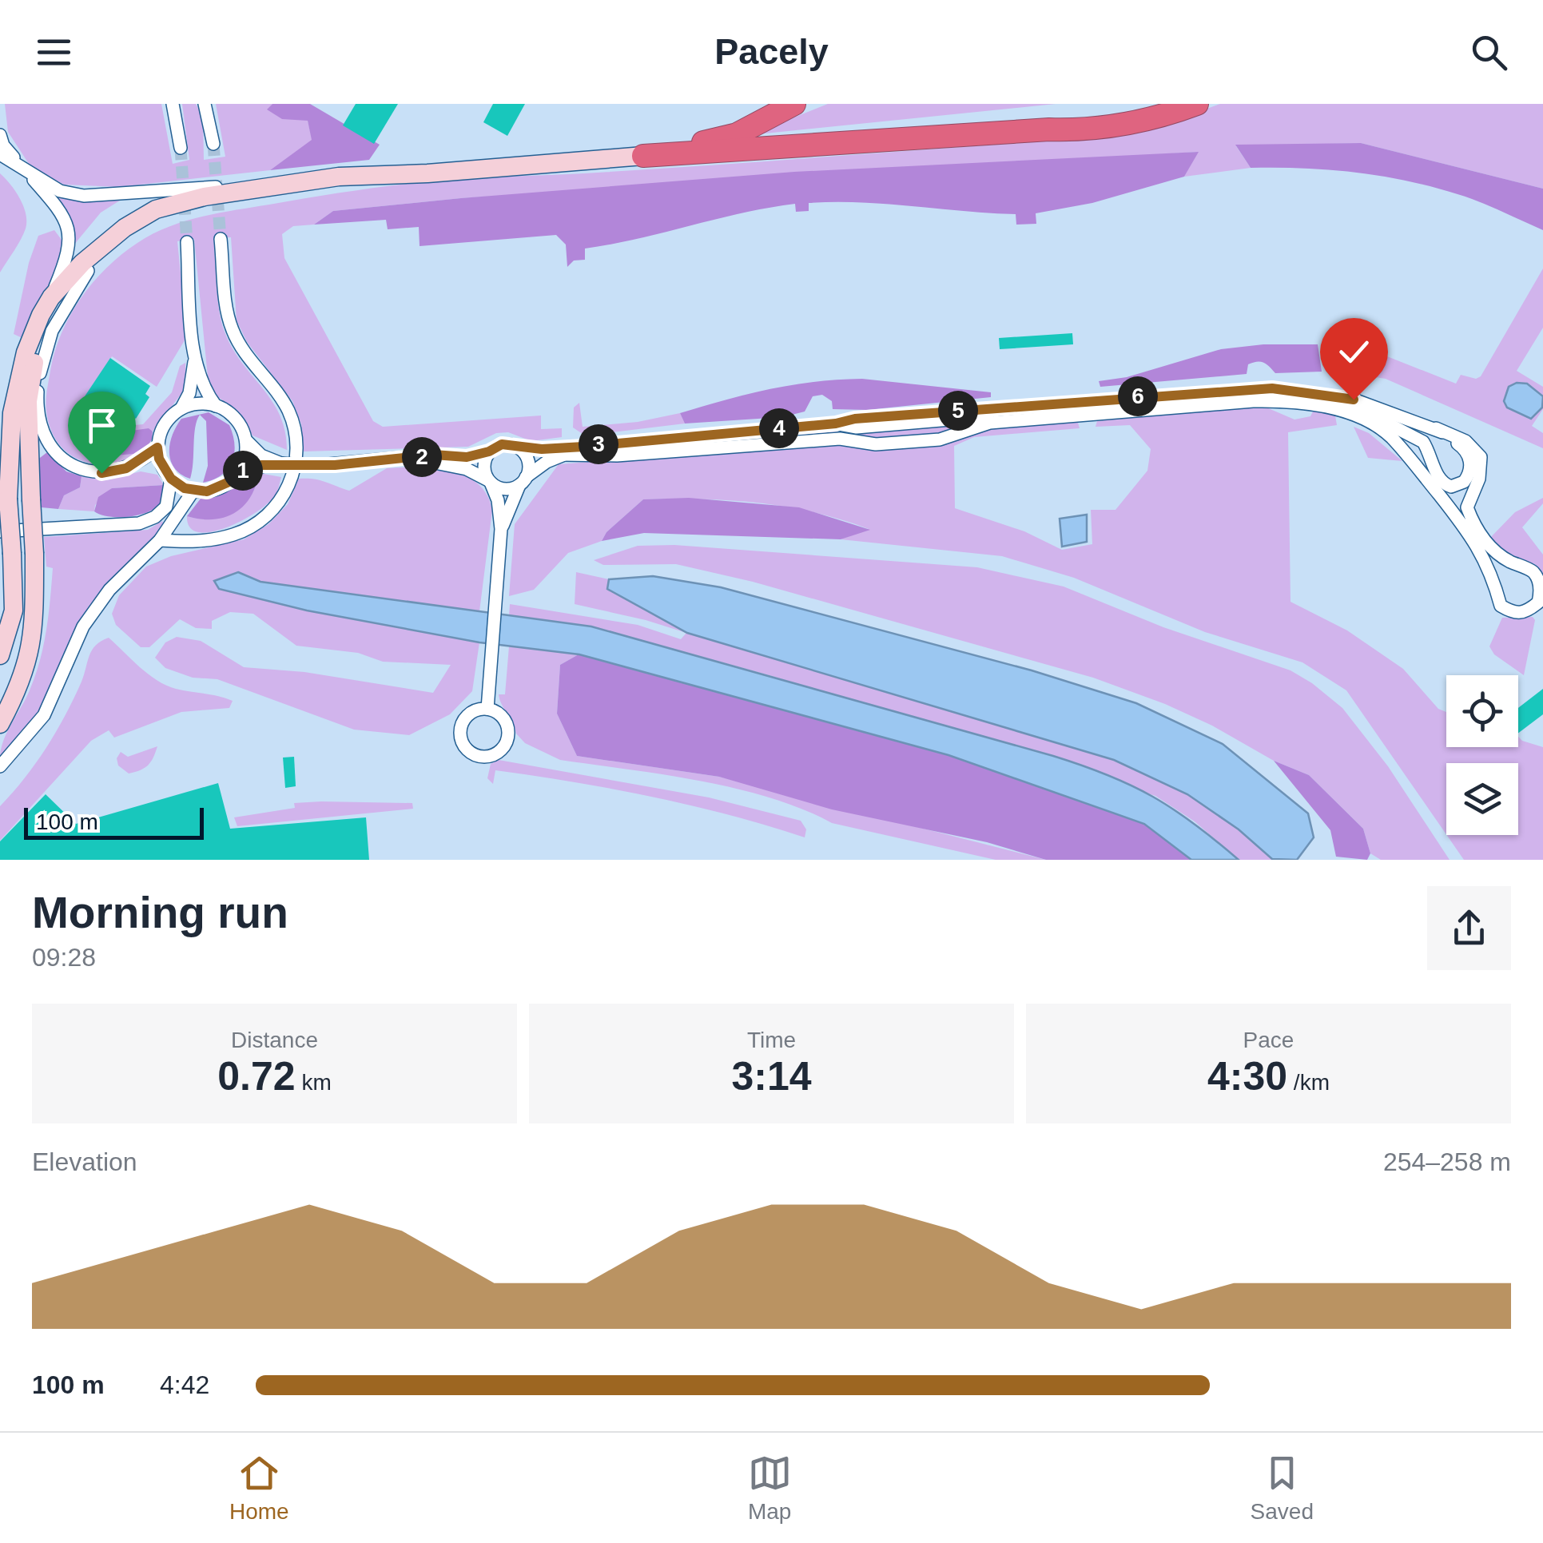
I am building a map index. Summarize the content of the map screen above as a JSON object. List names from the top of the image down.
{
  "scale_bar": "100 m",
  "page": {
    "header": "Pacely",
    "pins": [
      "6",
      "5",
      "4",
      "3",
      "2",
      "1"
    ],
    "scale": "100 m",
    "heading": ["Morning run", "09:28"],
    "stats": [
      ["Distance", "0.72 km"],
      ["Time", "3:14"],
      ["Pace", "4:30 /km"]
    ],
    "chart": ["Elevation", "254–258 m"],
    "list": [
      {
        "name": "100 m",
        "note": "4:42"
      }
    ],
    "tabs": ["Home", "Map", "Saved"]
  }
}
